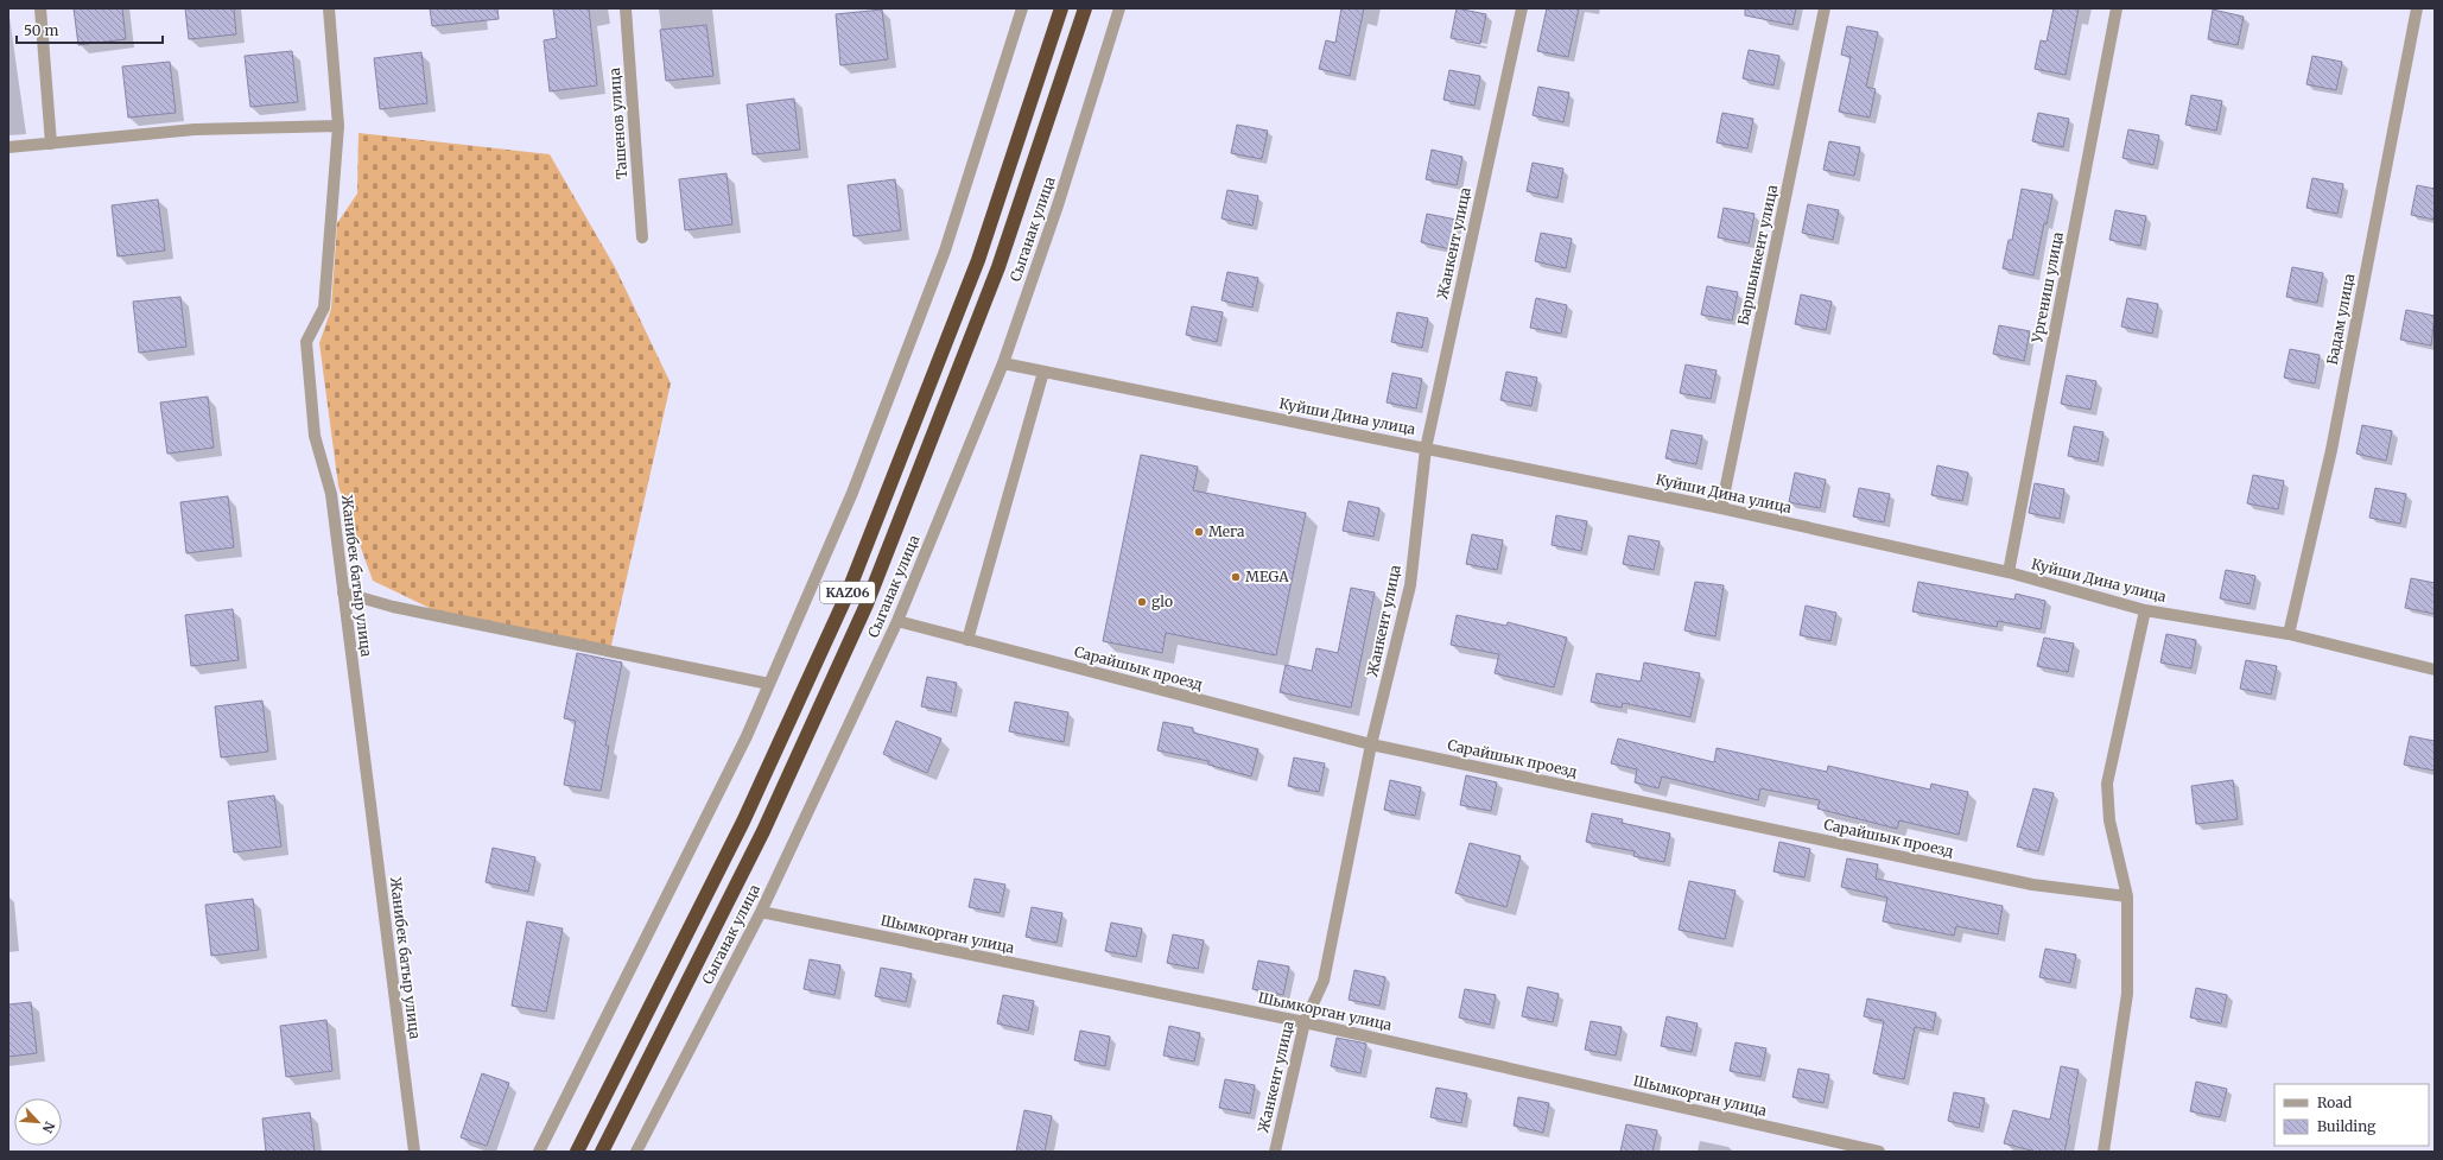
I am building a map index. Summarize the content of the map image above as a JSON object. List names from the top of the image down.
{
  "streets": {
    "highway": ["KАZ06"],
    "street": [
      "Ташенов улица",
      "Сыганак улица",
      "Жанкент улица",
      "Баршынкент улица",
      "Ургениш улица",
      "Бадам улица",
      "Куйши Дина улица",
      "Жанибек батыр улица",
      "Сарайшык проезд",
      "Шымкорган улица"
    ]
  },
  "crossings": [
    ["Сыганак улица", "Куйши Дина улица"],
    ["Сыганак улица", "Сарайшык проезд"],
    ["Сыганак улица", "Шымкорган улица"],
    ["Жанкент улица", "Куйши Дина улица"],
    ["Жанкент улица", "Сарайшык проезд"],
    ["Жанкент улица", "Шымкорган улица"],
    ["Баршынкент улица", "Куйши Дина улица"],
    ["Ургениш улица", "Куйши Дина улица"],
    ["Бадам улица", "Куйши Дина улица"]
  ],
  "places": ["Мега", "MEGA", "glo"],
  "legend": ["Road", "Building"],
  "scale_bar": "50 m",
  "north": "bottom right"
}
